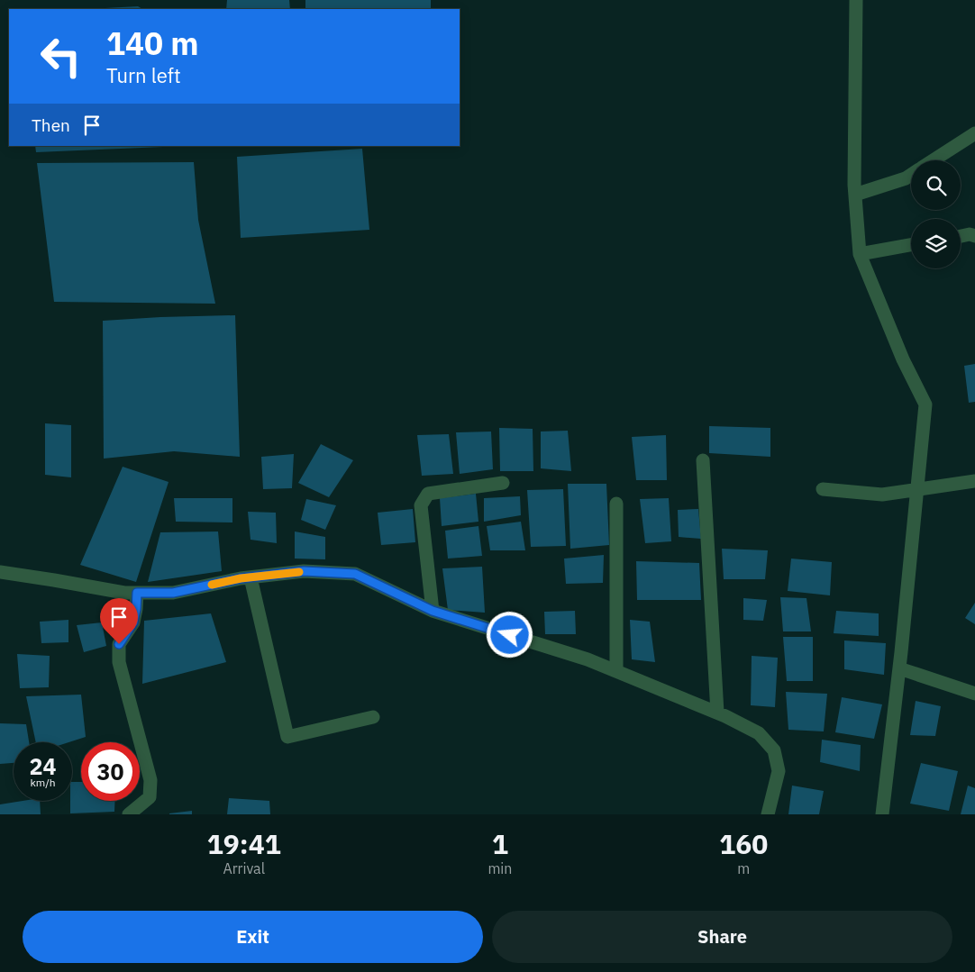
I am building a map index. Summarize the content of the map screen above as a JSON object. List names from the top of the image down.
{
  "page": {
    "turn": ["140 m", "Turn left"],
    "then": "Then",
    "speed": "24 km/h",
    "limit": "30",
    "eta": [
      "19:41",
      "Arrival",
      "1",
      "min",
      "160",
      "m"
    ],
    "buttons": ["Exit", "Share"]
  }
}
